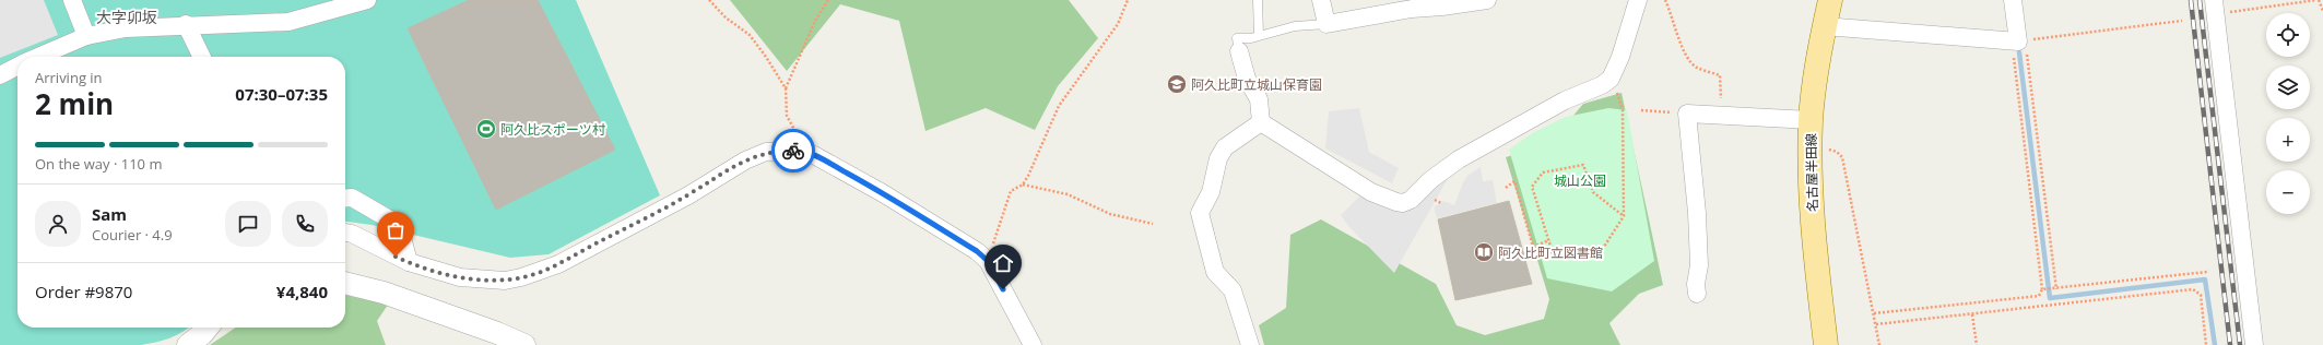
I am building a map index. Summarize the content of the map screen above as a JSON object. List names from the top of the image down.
{
  "streets": {
    "main road": ["名古屋半田線"]
  },
  "districts": ["大字卯坂"],
  "parks": ["城山公園"],
  "places": {
    "school or university": ["阿久比町立城山保育園"],
    "sports": ["阿久比スポーツ村"],
    "library": ["阿久比町立図書館"]
  },
  "page": {
    "map_buttons": ["+", "−"],
    "heading": ["2 min", "Arriving in", "07:30–07:35"],
    "panel": [
      "Sam",
      "Courier · 4.9",
      "Order #9870",
      "¥4,840"
    ],
    "bar": "On the way · 110 m"
  }
}
